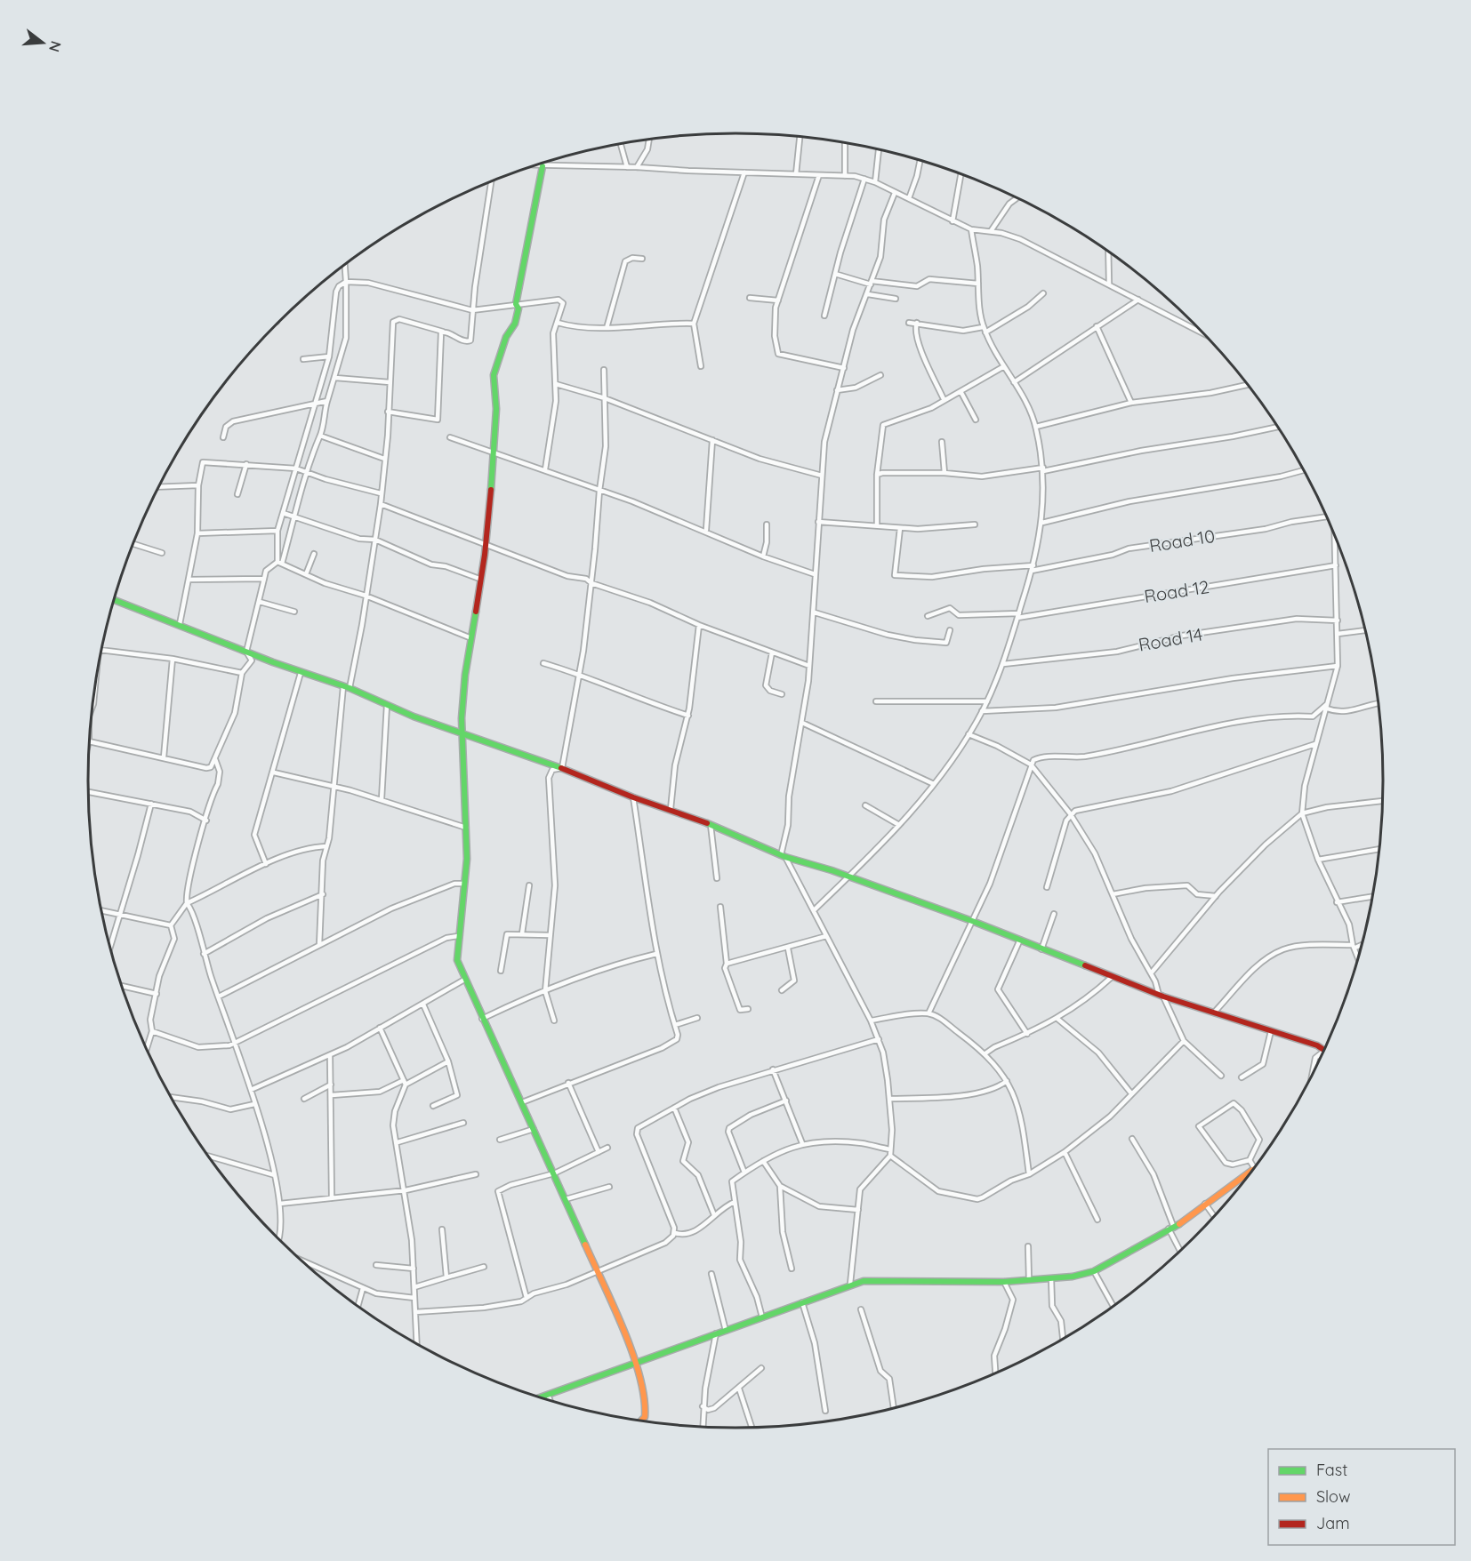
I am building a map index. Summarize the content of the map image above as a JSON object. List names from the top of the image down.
{
  "streets": {
    "street": ["Road 10", "Road 12", "Road 14"]
  },
  "legend": ["Fast", "Slow", "Jam"],
  "north": "right"
}
